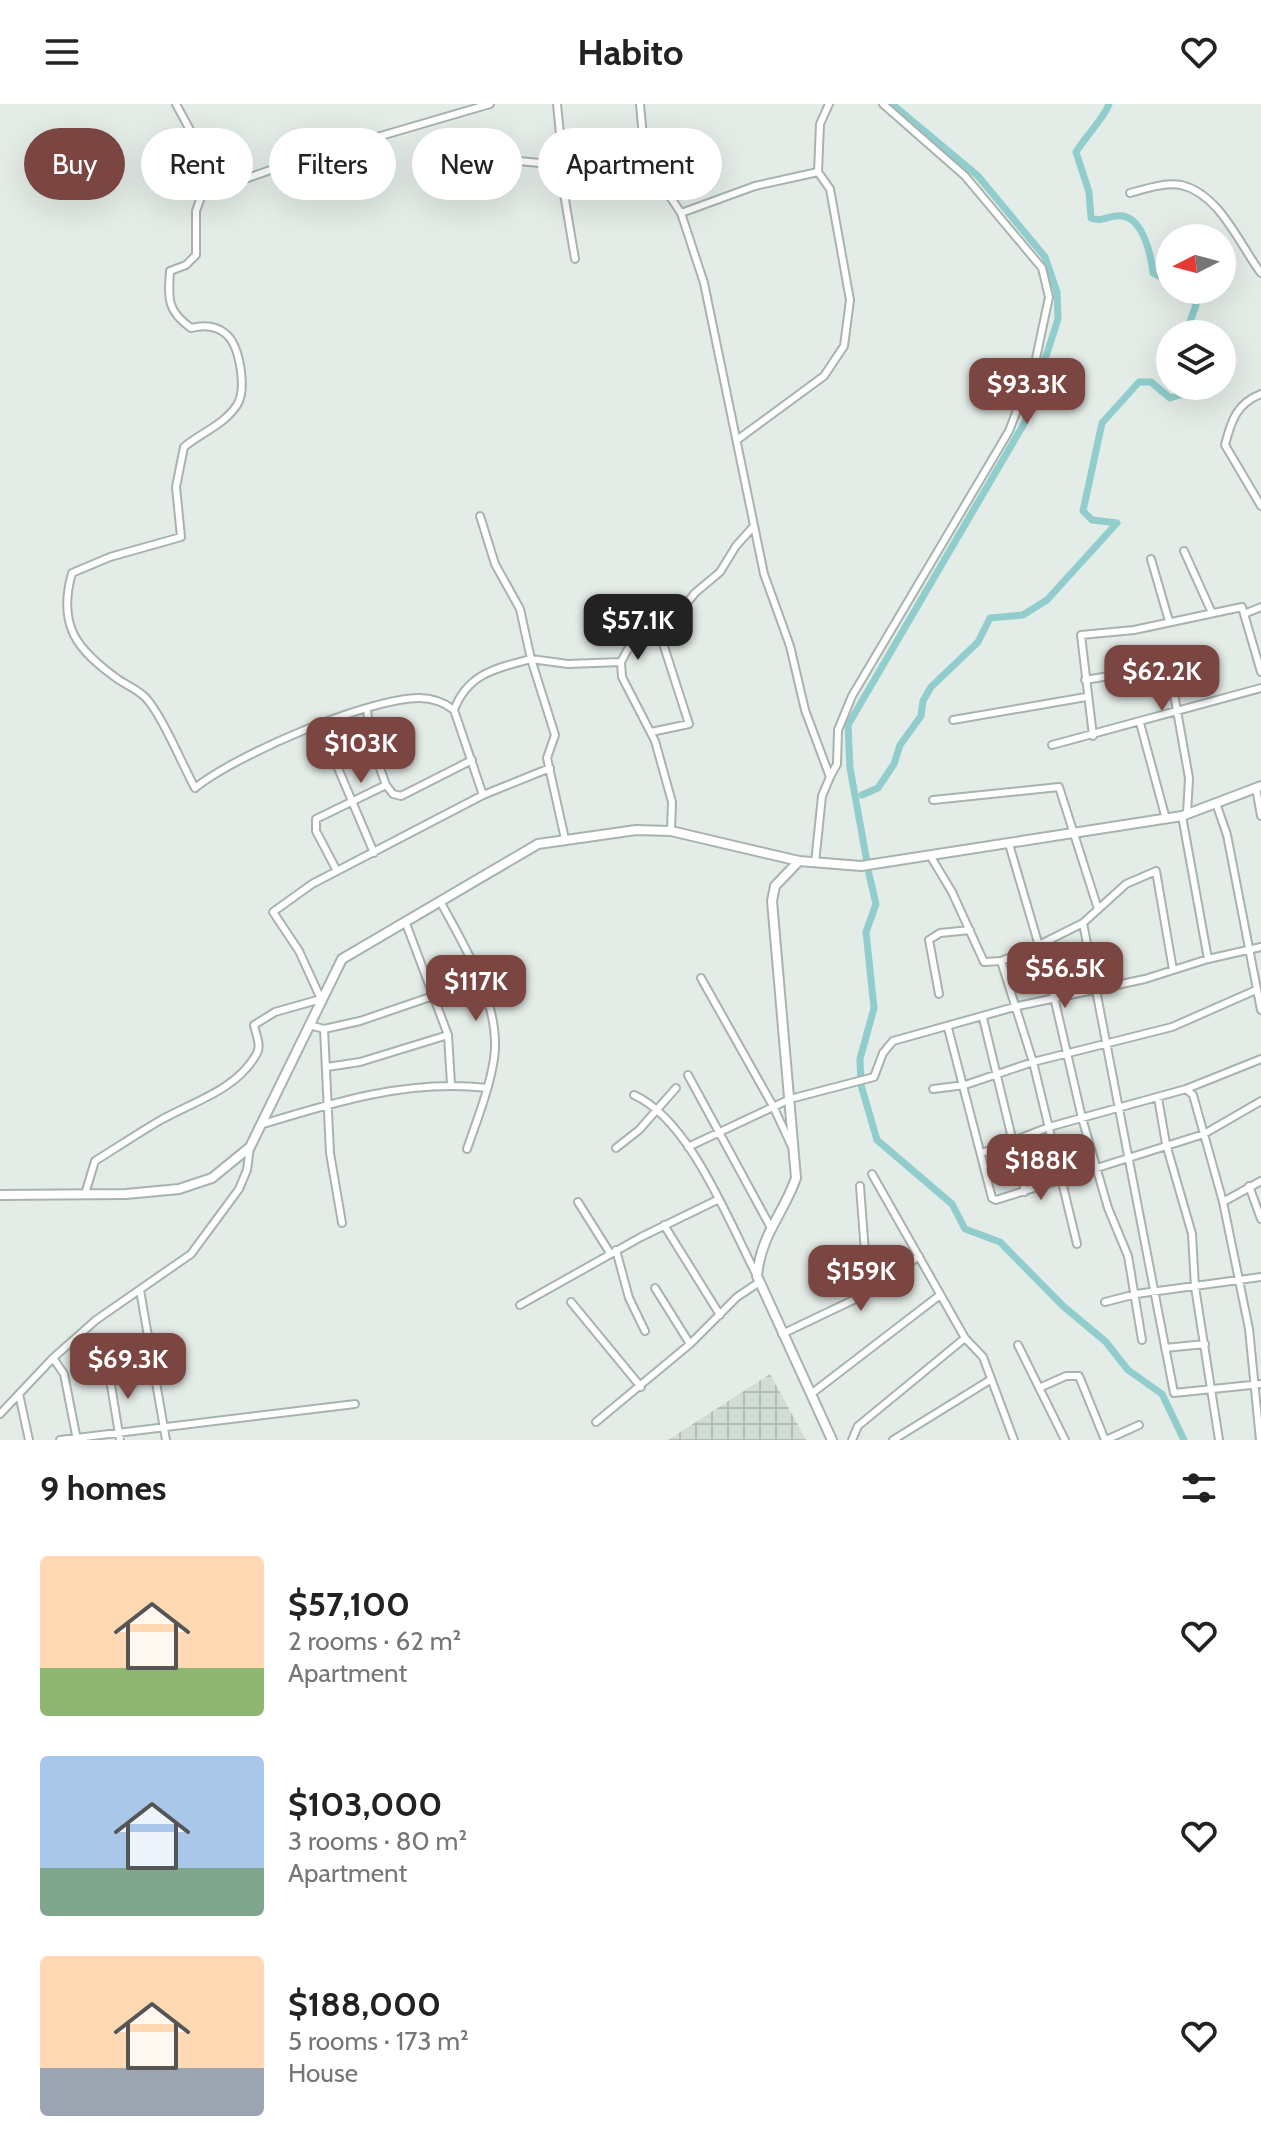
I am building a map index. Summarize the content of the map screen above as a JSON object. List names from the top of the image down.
{
  "north": "left",
  "page": {
    "header": "Habito",
    "chip": [
      "Buy",
      "Rent",
      "Filters",
      "New",
      "Apartment"
    ],
    "price": [
      "$93.3K",
      "$57.1K",
      "$62.2K",
      "$103K",
      "$56.5K",
      "$117K",
      "$188K",
      "$159K",
      "$69.3K"
    ],
    "heading": "9 homes",
    "list": [
      {
        "name": "$57,100",
        "note": "2 rooms · 62 m² · Apartment"
      },
      {
        "name": "$103,000",
        "note": "3 rooms · 80 m² · Apartment"
      },
      {
        "name": "$188,000",
        "note": "5 rooms · 173 m² · House"
      }
    ]
  }
}
